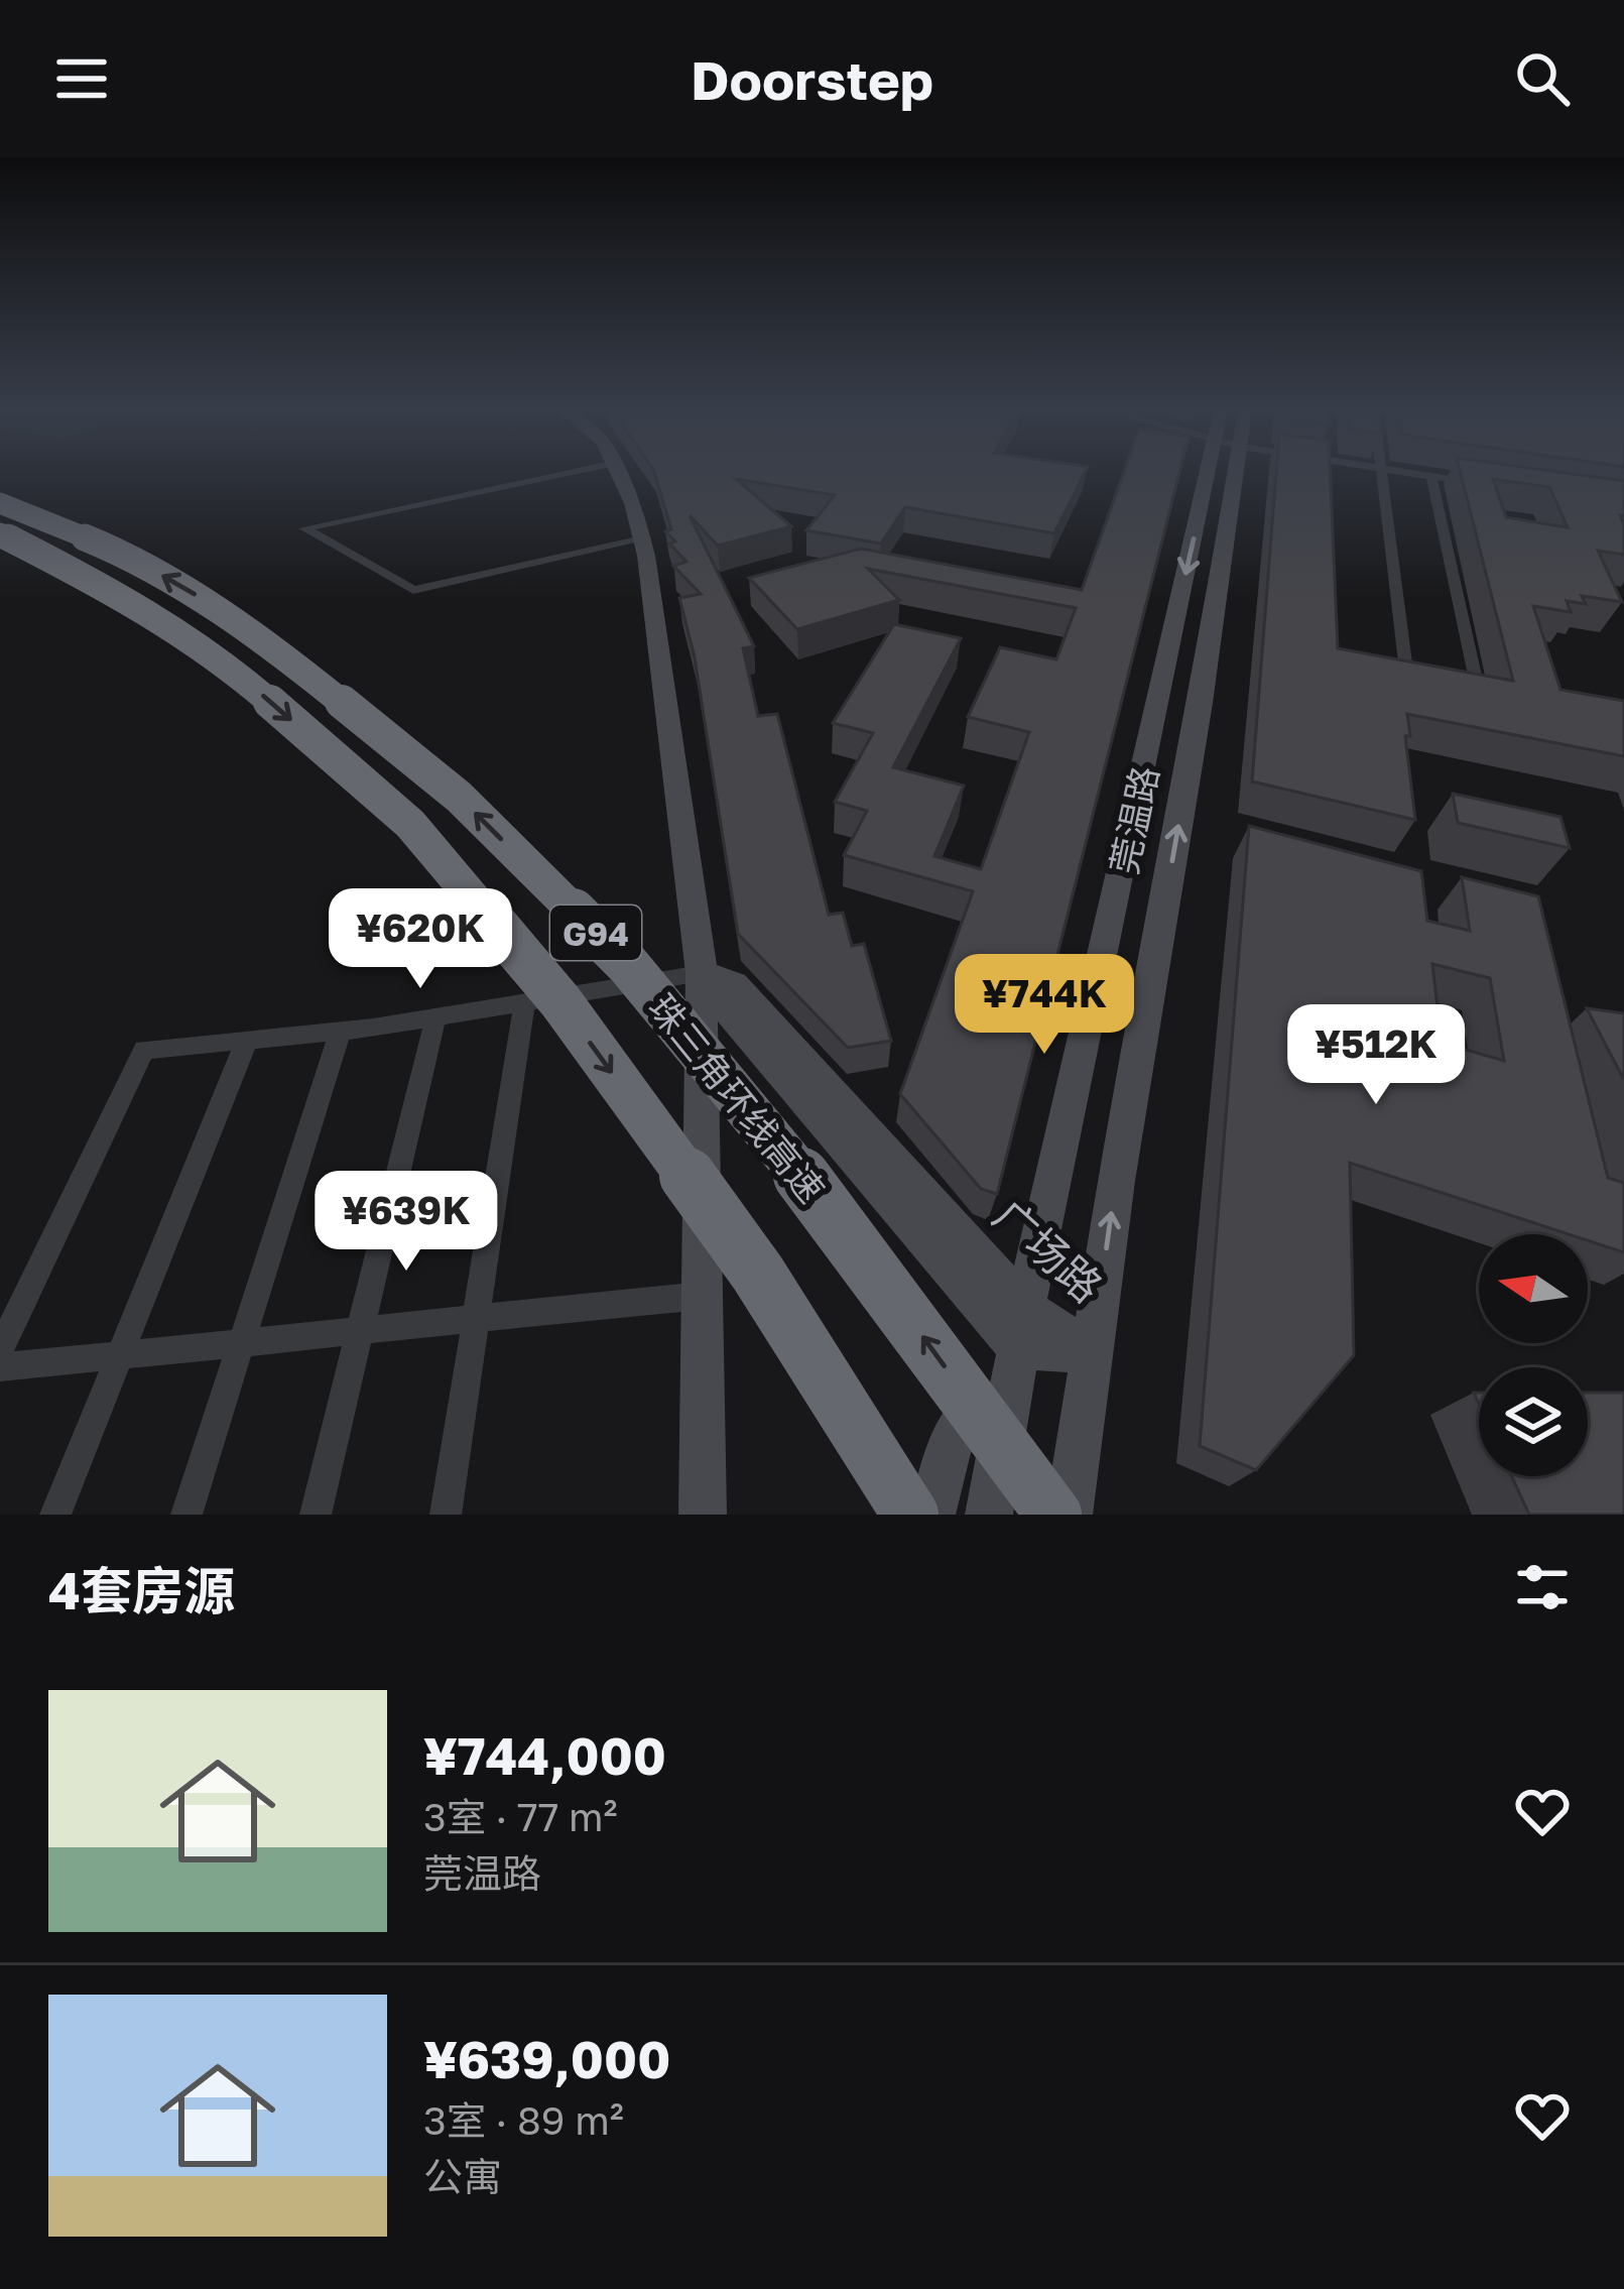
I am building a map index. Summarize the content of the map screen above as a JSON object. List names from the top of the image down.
{
  "streets": {
    "highway": ["G94", "珠三角环线高速"],
    "main road": ["莞温路", "广场路"]
  },
  "crossings": [
    ["莞温路", "广场路"]
  ],
  "north": "left",
  "page": {
    "header": "Doorstep",
    "price": [
      "¥620K",
      "¥744K",
      "¥512K",
      "¥639K"
    ],
    "heading": "4套房源",
    "list": [
      {
        "name": "¥744,000",
        "note": "3室 · 77 m² · 莞温路"
      },
      {
        "name": "¥639,000",
        "note": "3室 · 89 m² · 公寓"
      }
    ]
  }
}
